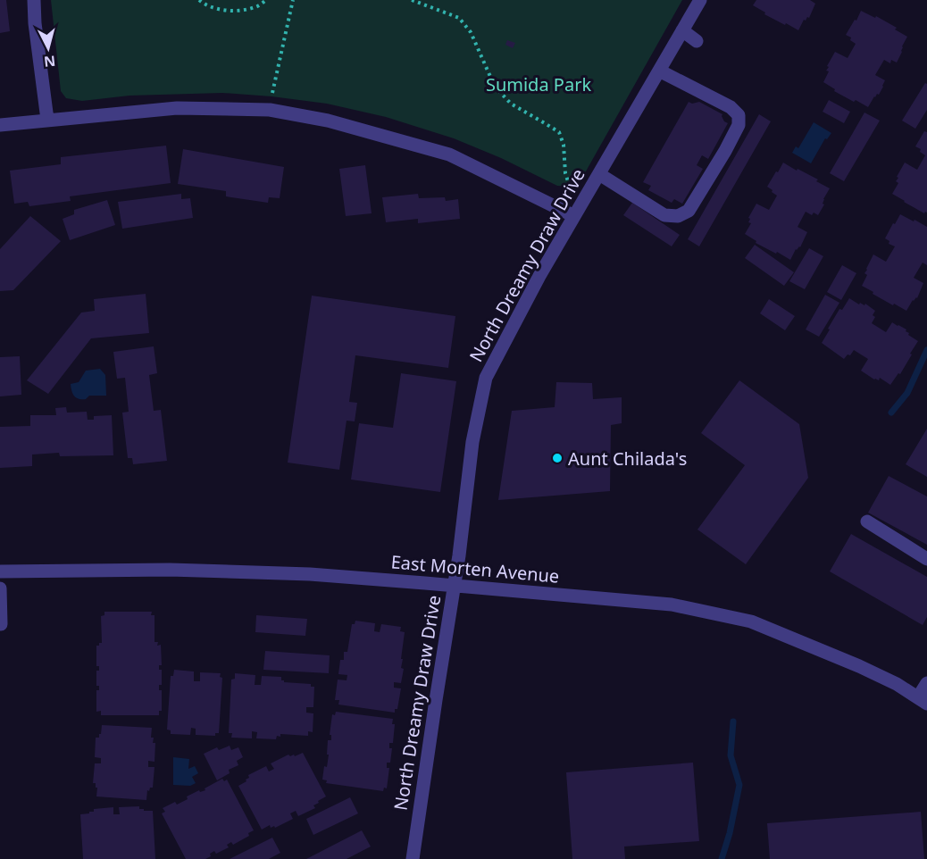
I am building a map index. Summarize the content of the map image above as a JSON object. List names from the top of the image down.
{
  "streets": {
    "street": ["North Dreamy Draw Drive", "East Morten Avenue"]
  },
  "crossings": [
    ["North Dreamy Draw Drive", "East Morten Avenue"]
  ],
  "parks": ["Sumida Park"],
  "places": ["Aunt Chilada's"],
  "north": "bottom"
}
